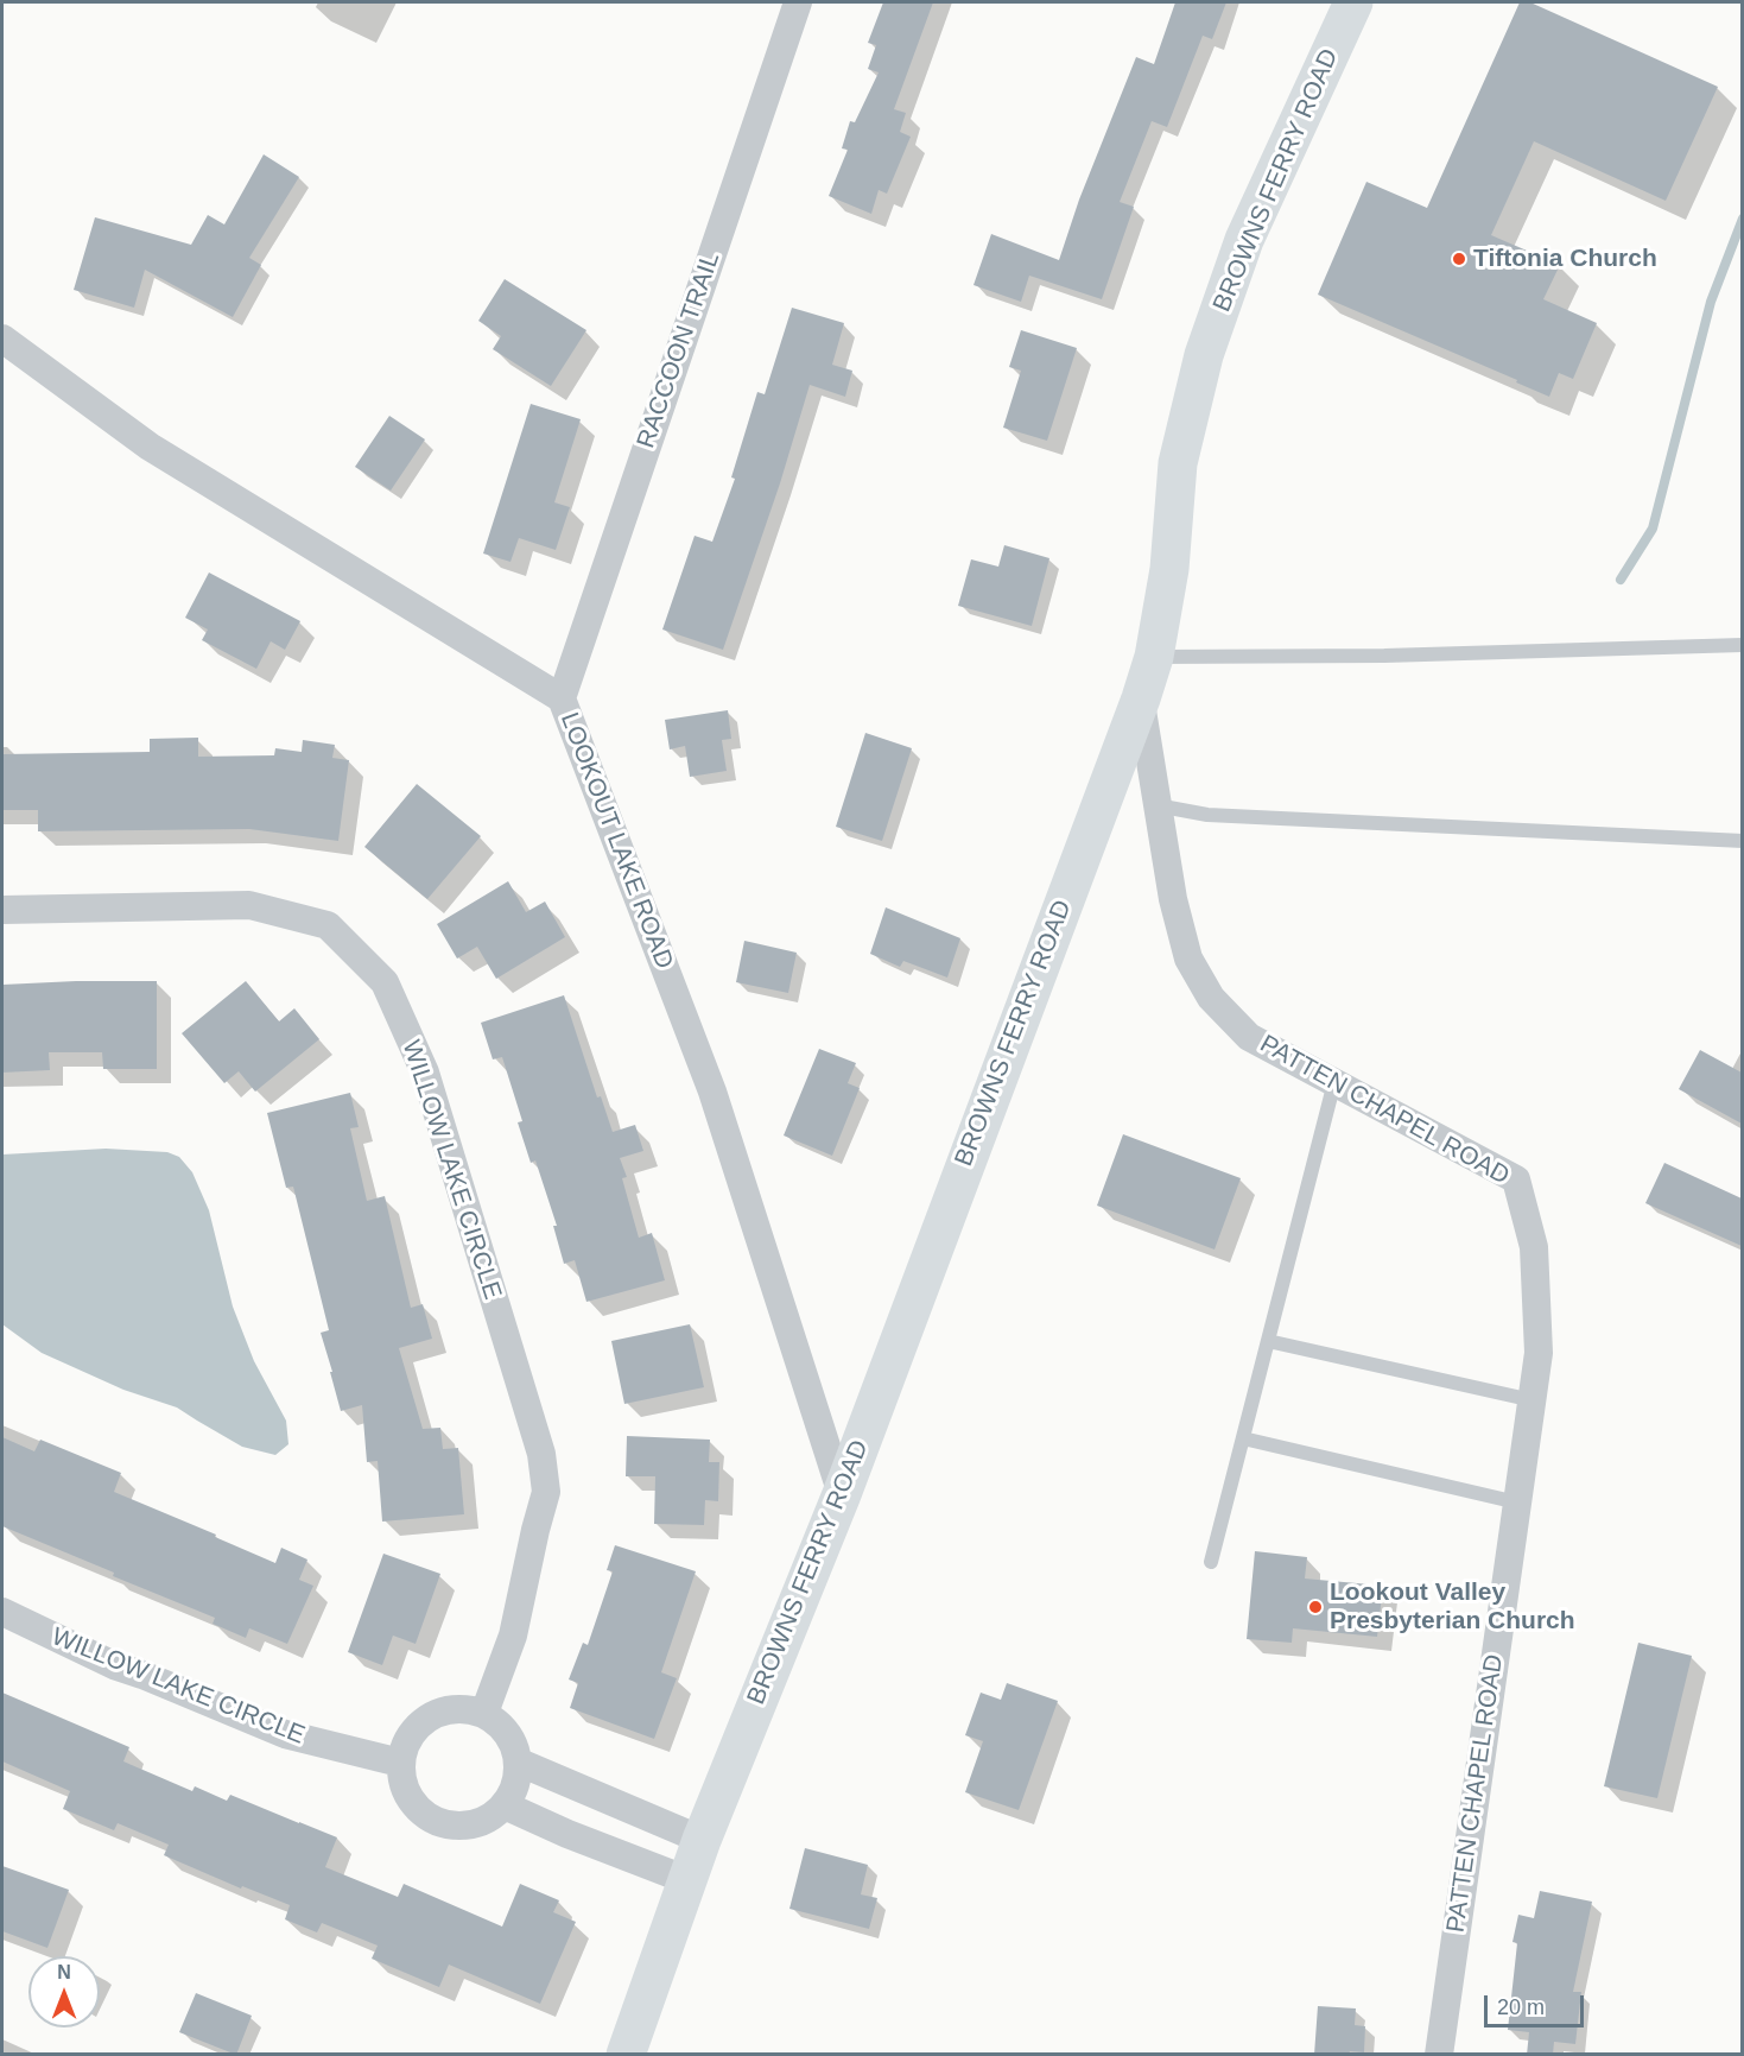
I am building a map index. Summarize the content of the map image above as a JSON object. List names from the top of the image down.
{
  "streets": {
    "street": [
      "BROWNS FERRY ROAD",
      "RACCOON TRAIL",
      "LOOKOUT LAKE ROAD",
      "PATTEN CHAPEL ROAD",
      "WILLOW LAKE CIRCLE"
    ]
  },
  "crossings": [
    ["BROWNS FERRY ROAD", "LOOKOUT LAKE ROAD"],
    ["BROWNS FERRY ROAD", "PATTEN CHAPEL ROAD"],
    ["RACCOON TRAIL", "LOOKOUT LAKE ROAD"]
  ],
  "places": ["Tiftonia Church", "Lookout Valley Presbyterian Church"],
  "scale_bar": "20 m",
  "north": "top"
}
